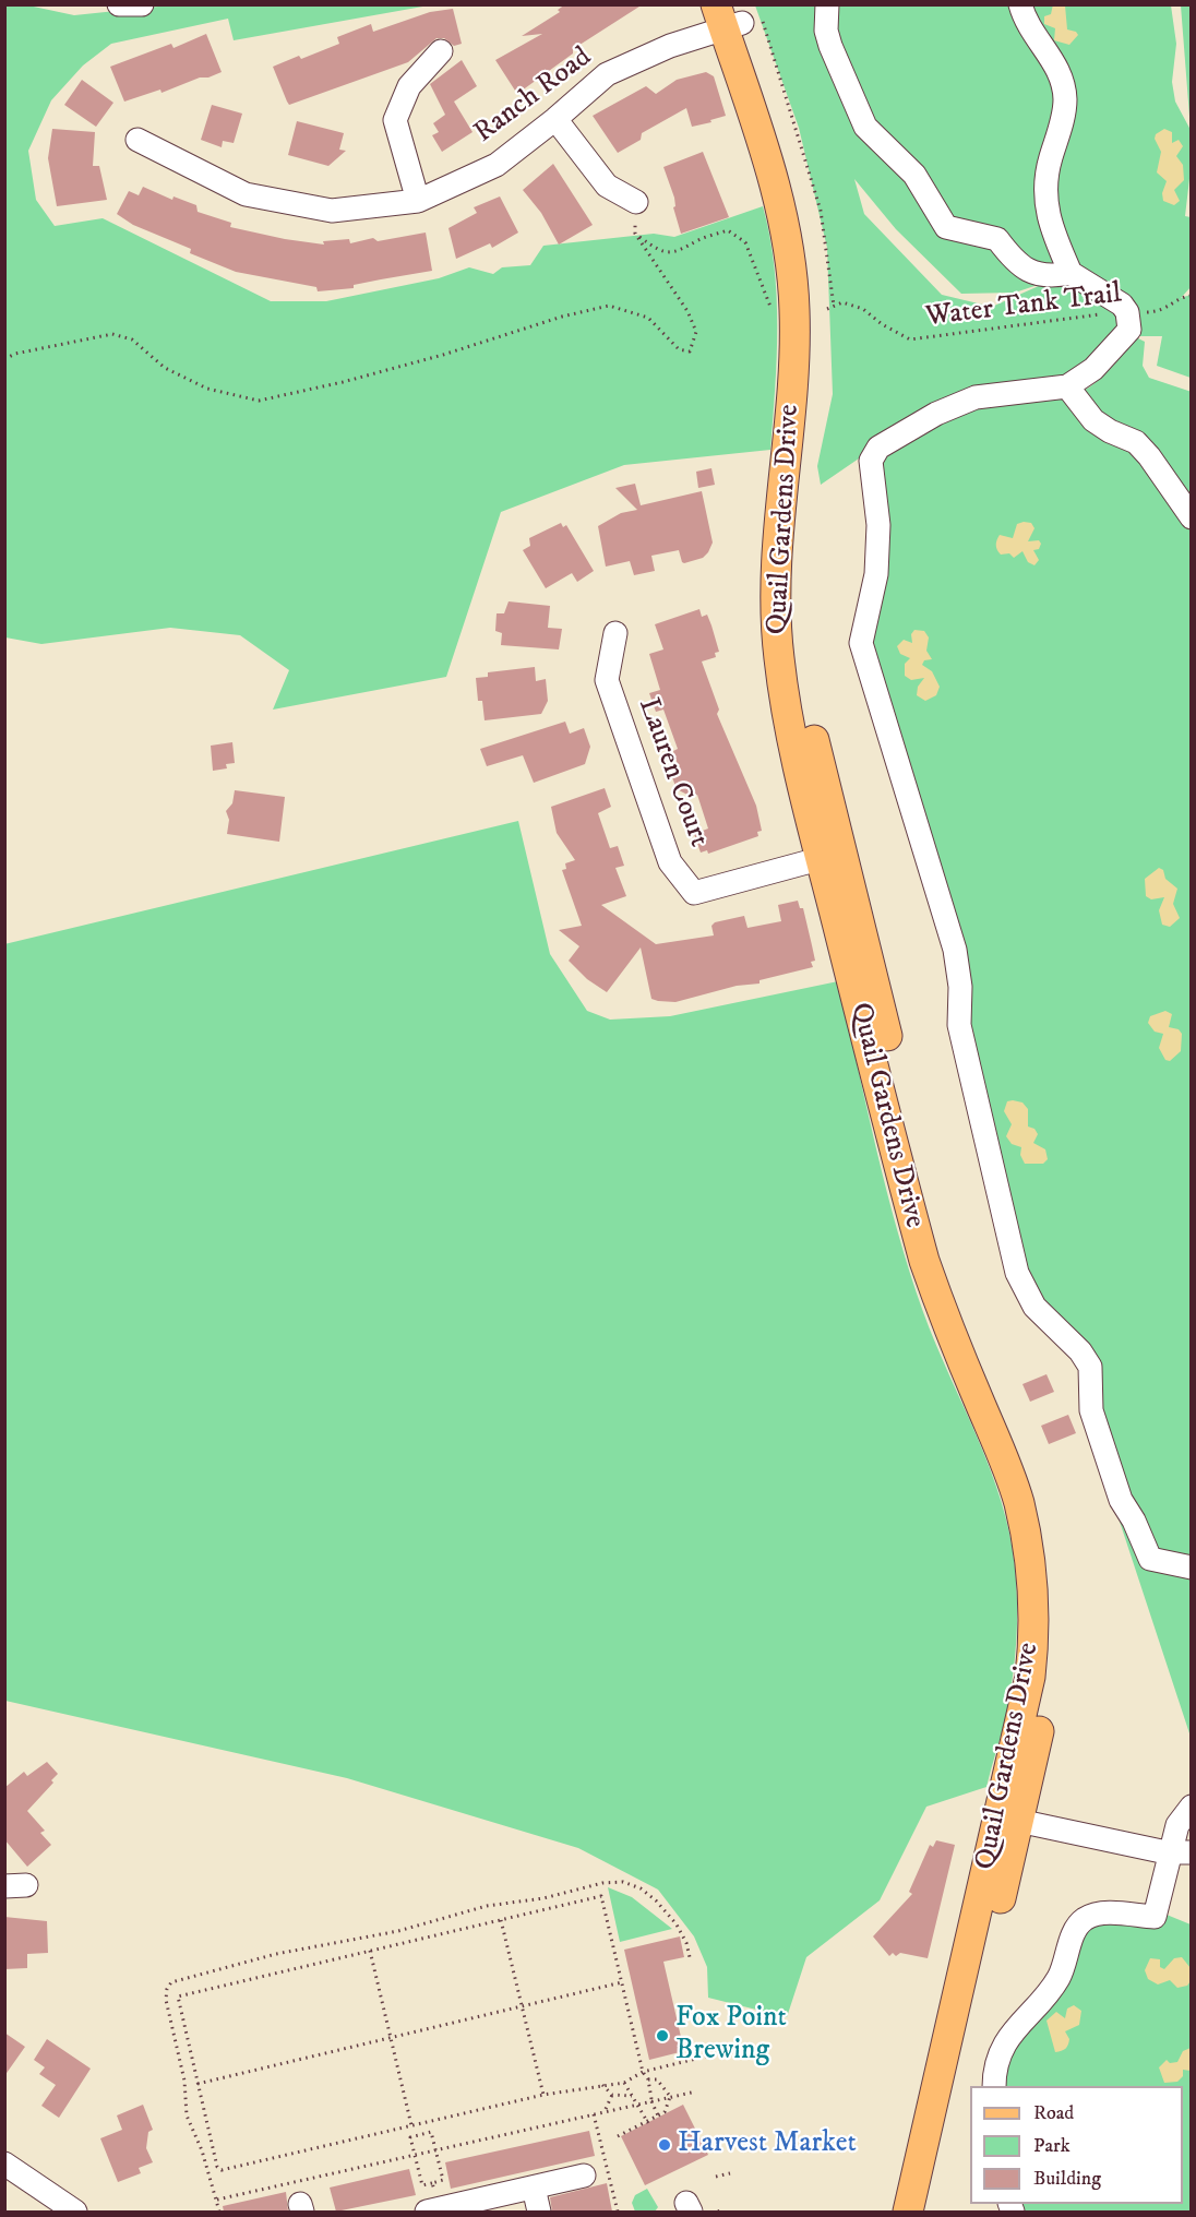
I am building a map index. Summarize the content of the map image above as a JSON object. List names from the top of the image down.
{
  "streets": {
    "main road": ["Quail Gardens Drive"],
    "street": ["Ranch Road", "Lauren Court"],
    "path": ["Water Tank Trail"]
  },
  "crossings": [
    ["Ranch Road", "Quail Gardens Drive"],
    ["Quail Gardens Drive", "Lauren Court"]
  ],
  "places": ["Fox Point Brewing", "Harvest Market"],
  "legend": ["Road", "Park", "Building"]
}
